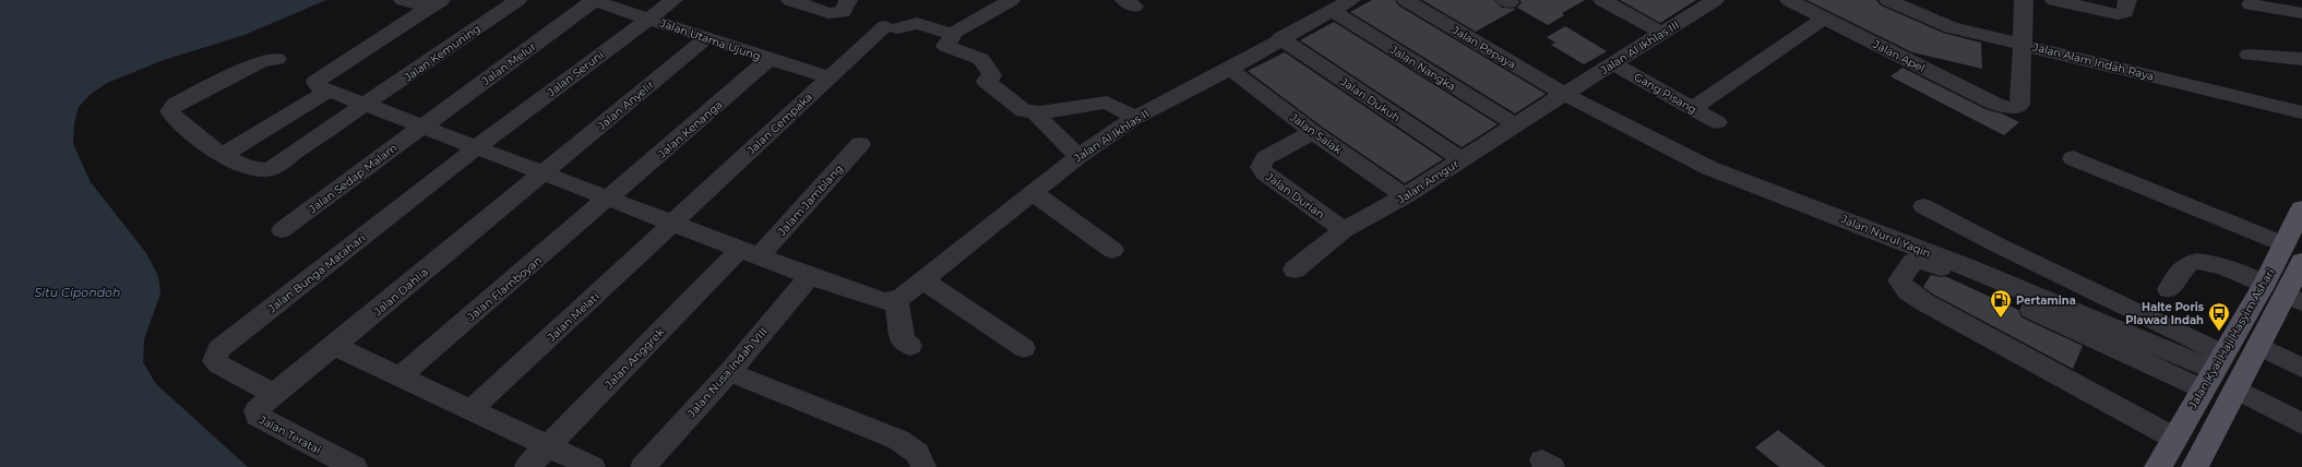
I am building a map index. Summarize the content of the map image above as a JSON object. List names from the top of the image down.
{
  "streets": {
    "main road": ["Jalan Kyai Haji Hasyim Ashari"],
    "street": [
      "Jalan Utama Ujung",
      "Jalan Pepaya",
      "Jalan Al Ikhlas III",
      "Jalan Kemuning",
      "Jalan Apel",
      "Jalan Alam Indah Raya",
      "Jalan Melur",
      "Jalan Nangka",
      "Jalan Seruni",
      "Gang Pisang",
      "Jalan Dukuh",
      "Jalan Anyelir",
      "Jalan Cempaka",
      "Jalan Kenanga",
      "Jalan Salak",
      "Jalan Al Ikhlas II",
      "Jalan Sedap Malam",
      "Jalan Amgur",
      "Jalan Durian",
      "Jalam Jamblang",
      "Jalan Nurul Yaqin",
      "Jalan Bunga Matahari",
      "Jalan Flamboyan",
      "Jalan Dahlia",
      "Jalan Melati",
      "Jalan Anggrek",
      "Jalan Nusa Indah VIII",
      "Jalan Teratai"
    ]
  },
  "crossings": [
    ["Jalan Utama Ujung", "Jalan Melur"],
    ["Jalan Utama Ujung", "Jalan Seruni"],
    ["Jalan Utama Ujung", "Jalan Anyelir"],
    ["Jalan Utama Ujung", "Jalan Cempaka"],
    ["Jalan Utama Ujung", "Jalan Kenanga"],
    ["Jalan Pepaya", "Jalan Al Ikhlas III"],
    ["Jalan Pepaya", "Jalan Amgur"],
    ["Jalan Pepaya", "Jalan Nurul Yaqin"],
    ["Jalan Al Ikhlas III", "Gang Pisang"],
    ["Jalan Al Ikhlas III", "Jalan Amgur"],
    ["Jalan Al Ikhlas III", "Jalan Nurul Yaqin"],
    ["Jalan Apel", "Jalan Alam Indah Raya"],
    ["Jalan Melur", "Jalan Sedap Malam"],
    ["Jalan Nangka", "Jalan Al Ikhlas II"],
    ["Jalan Nangka", "Jalan Amgur"],
    ["Jalan Seruni", "Jalan Bunga Matahari"],
    ["Jalan Dukuh", "Jalan Al Ikhlas II"],
    ["Jalan Dukuh", "Jalan Amgur"],
    ["Jalan Anyelir", "Jalan Dahlia"],
    ["Jalan Cempaka", "Jalan Melati"],
    ["Jalan Kenanga", "Jalan Flamboyan"],
    ["Jalan Salak", "Jalan Al Ikhlas II"],
    ["Jalan Salak", "Jalan Amgur"],
    ["Jalan Salak", "Jalan Durian"],
    ["Jalan Amgur", "Jalan Durian"],
    ["Jalan Amgur", "Jalan Nurul Yaqin"],
    ["Jalam Jamblang", "Jalan Anggrek"],
    ["Jalan Nurul Yaqin", "Jalan Kyai Haji Hasyim Ashari"],
    ["Jalan Bunga Matahari", "Jalan Dahlia"],
    ["Jalan Bunga Matahari", "Jalan Teratai"],
    ["Jalan Dahlia", "Jalan Teratai"]
  ],
  "water": ["Situ Cipondoh"],
  "places": {
    "fuel station": ["Pertamina"],
    "bus stop": ["Halte Poris Plawad Indah"]
  }
}
